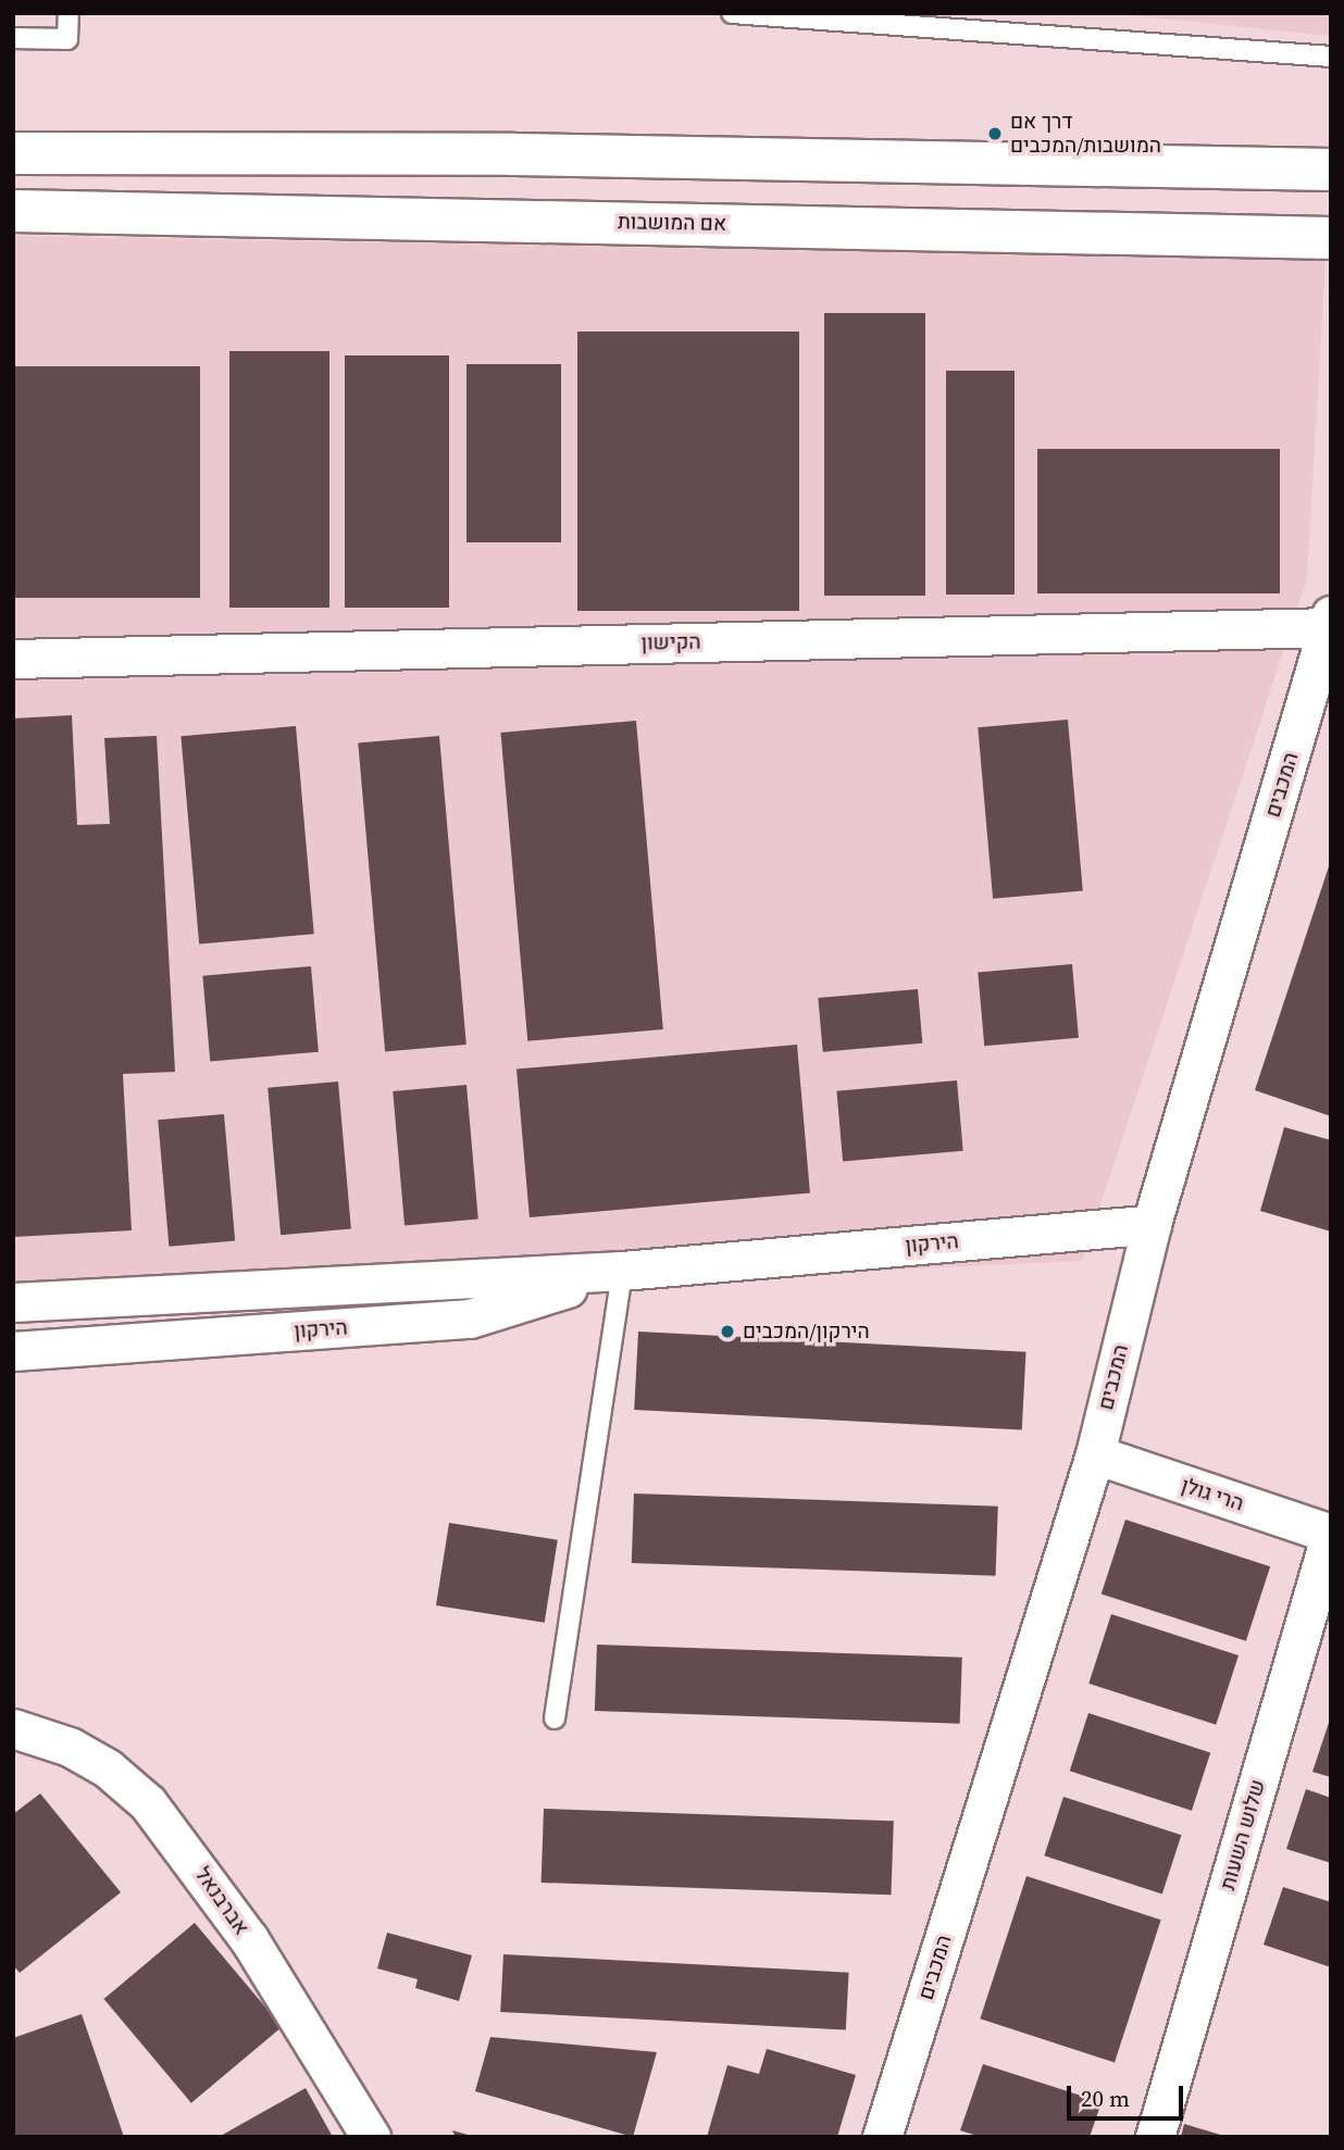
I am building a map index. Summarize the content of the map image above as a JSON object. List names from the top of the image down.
{
  "streets": {
    "main road": ["אם המושבות"],
    "street": [
      "הקישון",
      "המכבים",
      "הירקון",
      "הרי גולן",
      "שלוש השעות",
      "אברבנאל"
    ]
  },
  "crossings": [
    ["הקישון", "המכבים"],
    ["המכבים", "הירקון"],
    ["המכבים", "הרי גולן"],
    ["הרי גולן", "שלוש השעות"]
  ],
  "places": ["דרך אם המושבות/המכבים", "הירקון/המכבים"],
  "scale_bar": "20 m"
}
